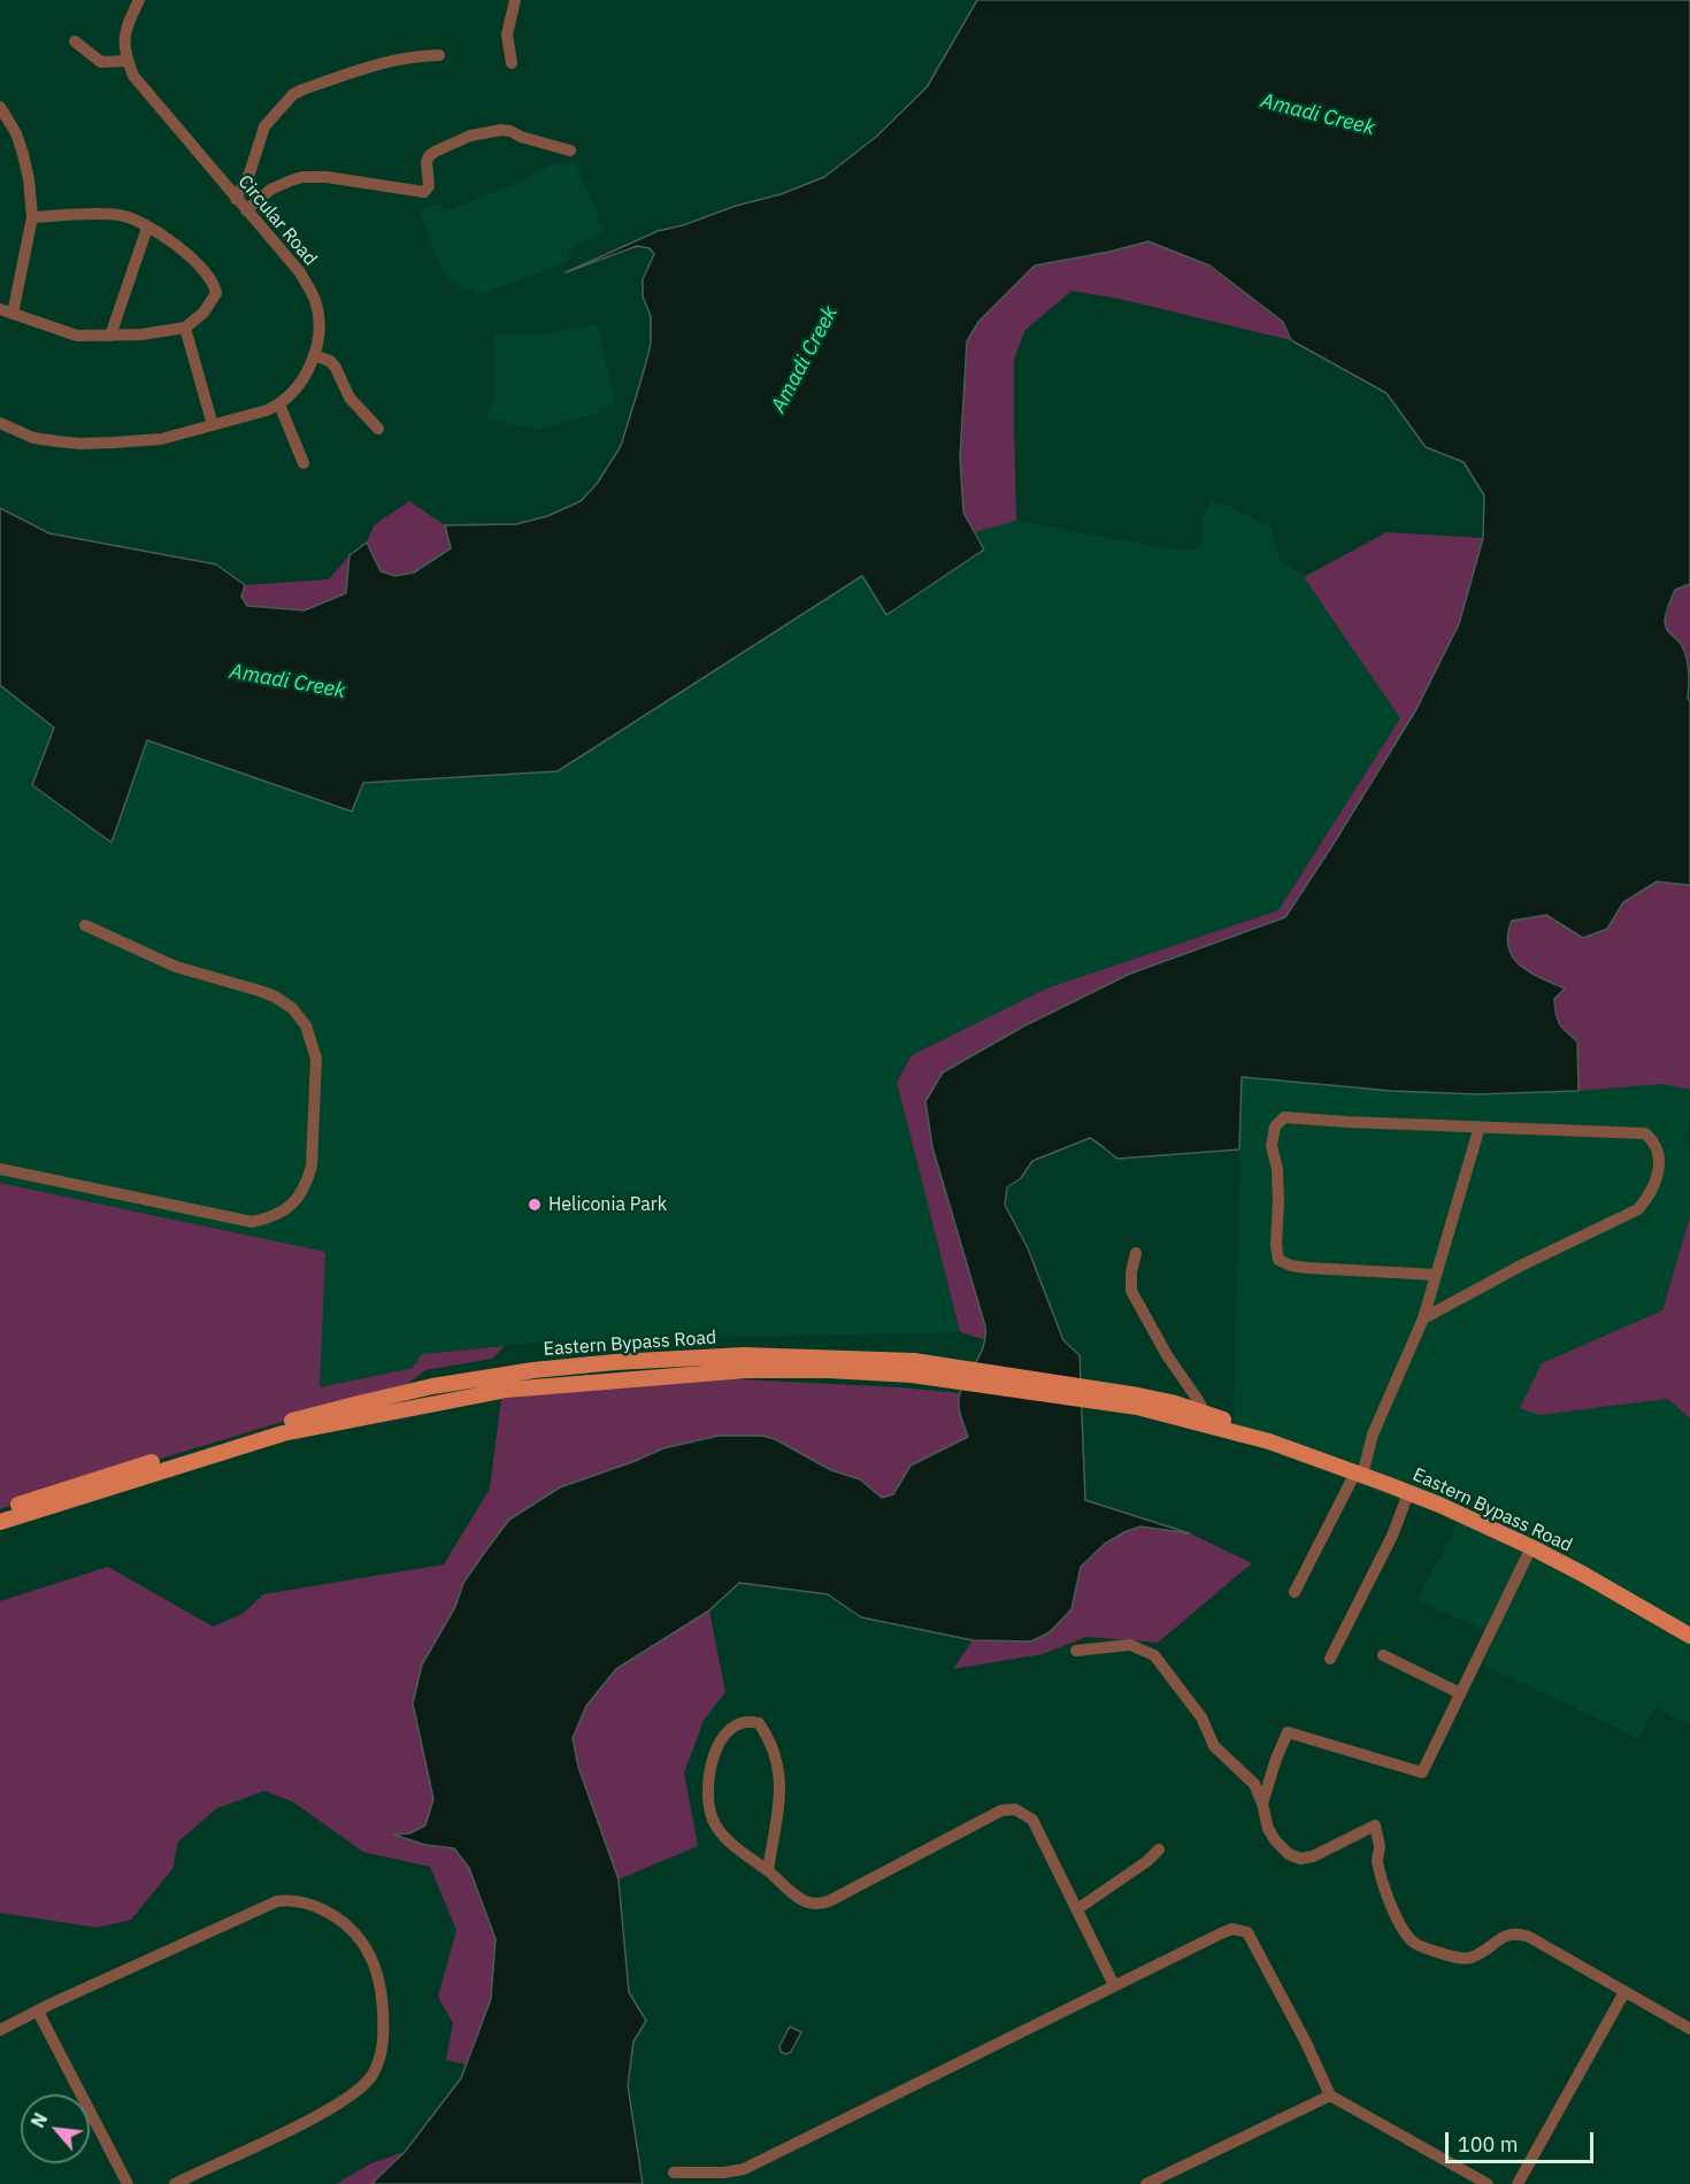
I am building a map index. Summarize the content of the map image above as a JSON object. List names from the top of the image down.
{
  "streets": {
    "main road": ["Eastern Bypass Road"],
    "street": ["Circular Road"]
  },
  "water": ["Amadi Creek"],
  "places": ["Heliconia Park"],
  "scale_bar": "100 m",
  "north": "top left"
}
